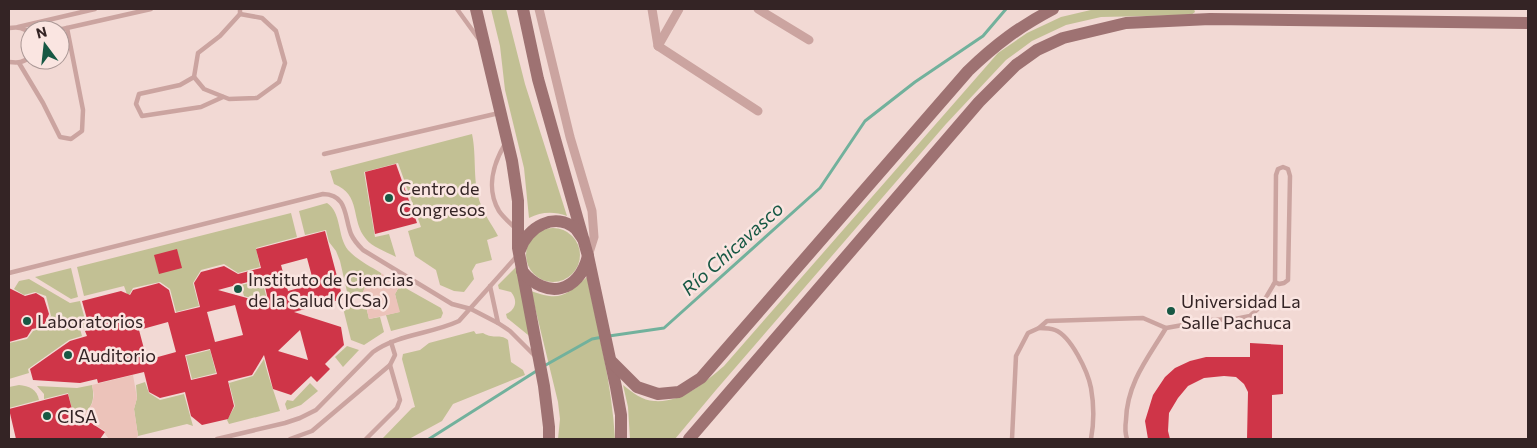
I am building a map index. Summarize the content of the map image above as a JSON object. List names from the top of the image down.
{
  "water": ["Río Chicavasco"],
  "places": [
    "Centro de Congresos",
    "Instituto de Ciencias de la Salud (ICSa)",
    "Universidad La Salle Pachuca",
    "Laboratorios",
    "Auditorio",
    "CISA"
  ],
  "north": "top"
}
